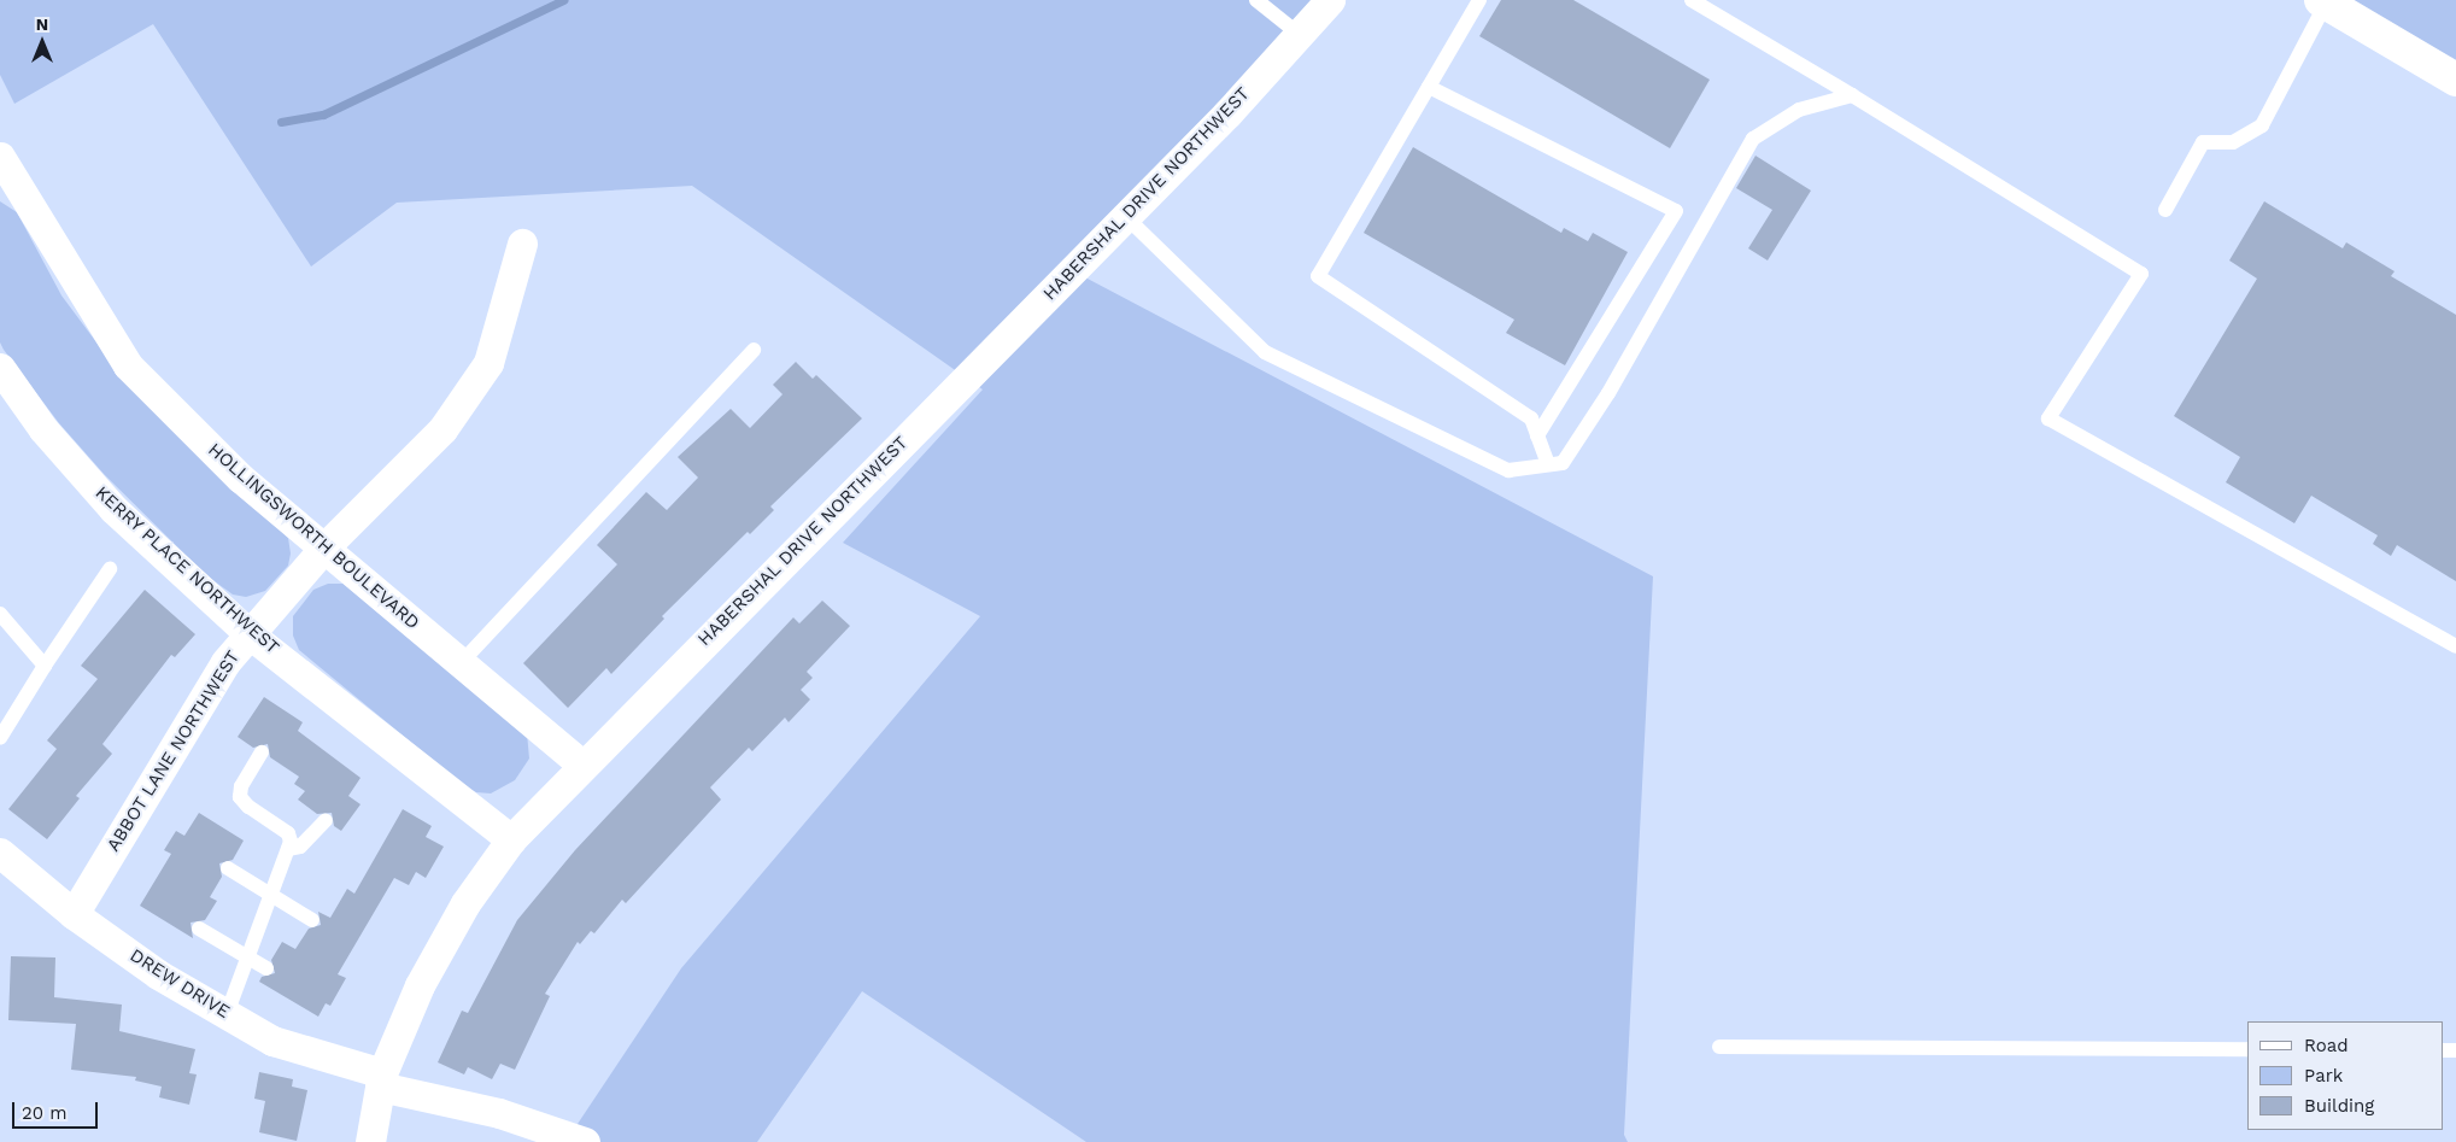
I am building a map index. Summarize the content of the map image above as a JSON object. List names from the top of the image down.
{
  "streets": {
    "street": [
      "HABERSHAL DRIVE NORTHWEST",
      "HOLLINGSWORTH BOULEVARD",
      "KERRY PLACE NORTHWEST",
      "ABBOT LANE NORTHWEST",
      "DREW DRIVE"
    ]
  },
  "crossings": [
    ["HABERSHAL DRIVE NORTHWEST", "HOLLINGSWORTH BOULEVARD"],
    ["HABERSHAL DRIVE NORTHWEST", "KERRY PLACE NORTHWEST"],
    ["HABERSHAL DRIVE NORTHWEST", "DREW DRIVE"],
    ["HOLLINGSWORTH BOULEVARD", "ABBOT LANE NORTHWEST"],
    ["KERRY PLACE NORTHWEST", "ABBOT LANE NORTHWEST"],
    ["ABBOT LANE NORTHWEST", "DREW DRIVE"]
  ],
  "legend": ["Road", "Park", "Building"],
  "scale_bar": "20 m",
  "north": "top"
}
